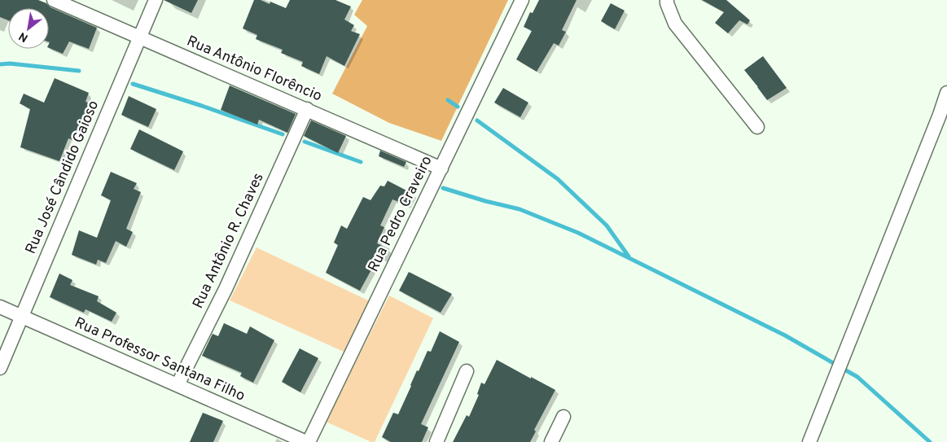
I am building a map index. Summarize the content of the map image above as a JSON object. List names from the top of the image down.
{
  "streets": {
    "street": [
      "Rua Antônio Florêncio",
      "Rua José Cândido Gaioso",
      "Rua Pedro Craveiro",
      "Rua Antônio R. Chaves",
      "Rua Professor Santana Filho"
    ]
  },
  "crossings": [
    ["Rua Antônio Florêncio", "Rua José Cândido Gaioso"],
    ["Rua Antônio Florêncio", "Rua Pedro Craveiro"],
    ["Rua Antônio Florêncio", "Rua Antônio R. Chaves"],
    ["Rua José Cândido Gaioso", "Rua Professor Santana Filho"],
    ["Rua Pedro Craveiro", "Rua Professor Santana Filho"],
    ["Rua Antônio R. Chaves", "Rua Professor Santana Filho"]
  ],
  "north": "bottom left"
}
